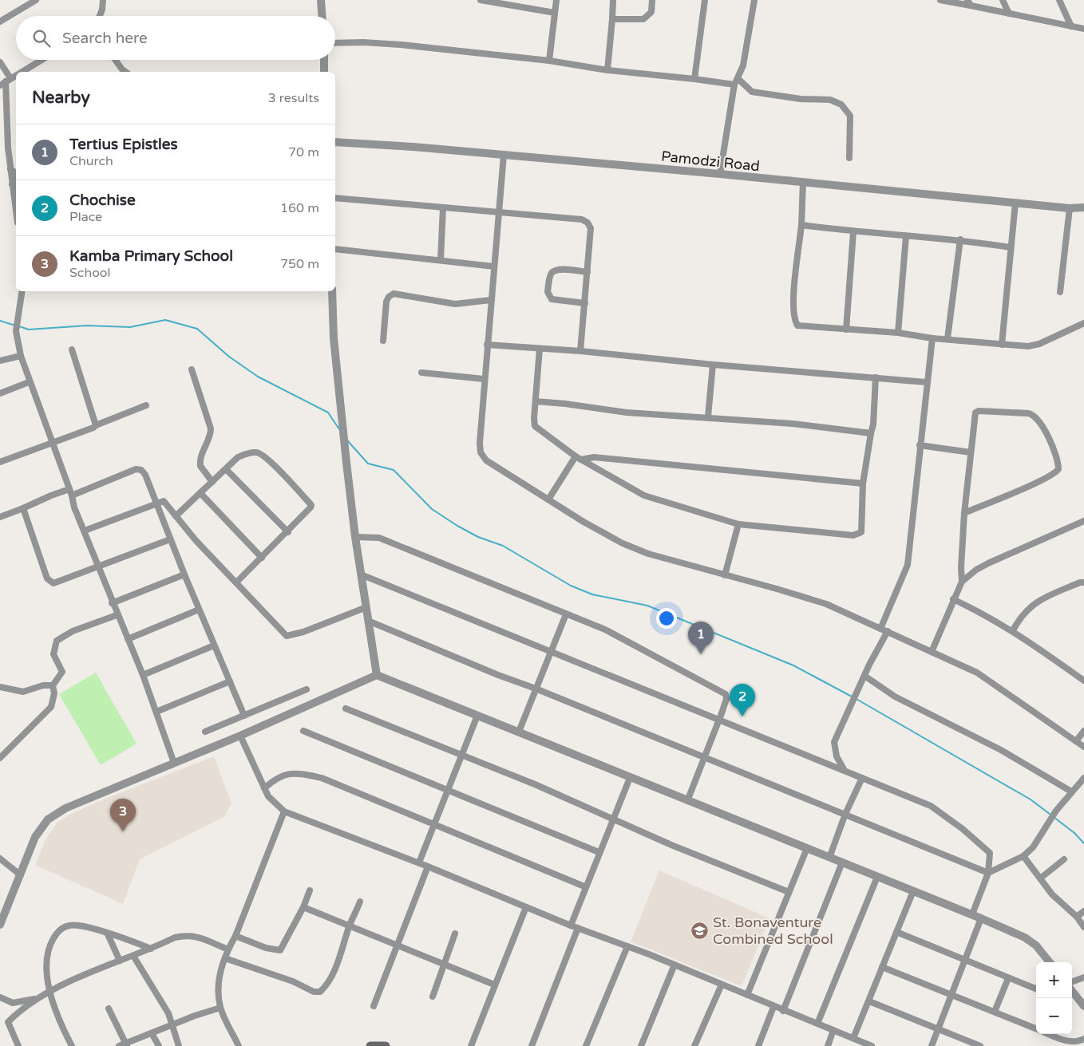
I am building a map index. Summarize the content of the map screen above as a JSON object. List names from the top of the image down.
{
  "streets": {
    "street": ["Pamodzi Road"]
  },
  "places": {
    "school or university": ["St. Bonaventure Combined School"]
  },
  "page": {
    "search": "Search here",
    "heading": ["Nearby", "3 results"],
    "list": [
      {
        "mark": "1",
        "name": "Tertius Epistles",
        "note": "Church",
        "value": "70 m"
      },
      {
        "mark": "2",
        "name": "Chochise",
        "note": "Place",
        "value": "160 m"
      },
      {
        "mark": "3",
        "name": "Kamba Primary School",
        "note": "School",
        "value": "750 m"
      }
    ],
    "pins": ["1", "2", "3"],
    "map_buttons": ["+", "−"]
  }
}
